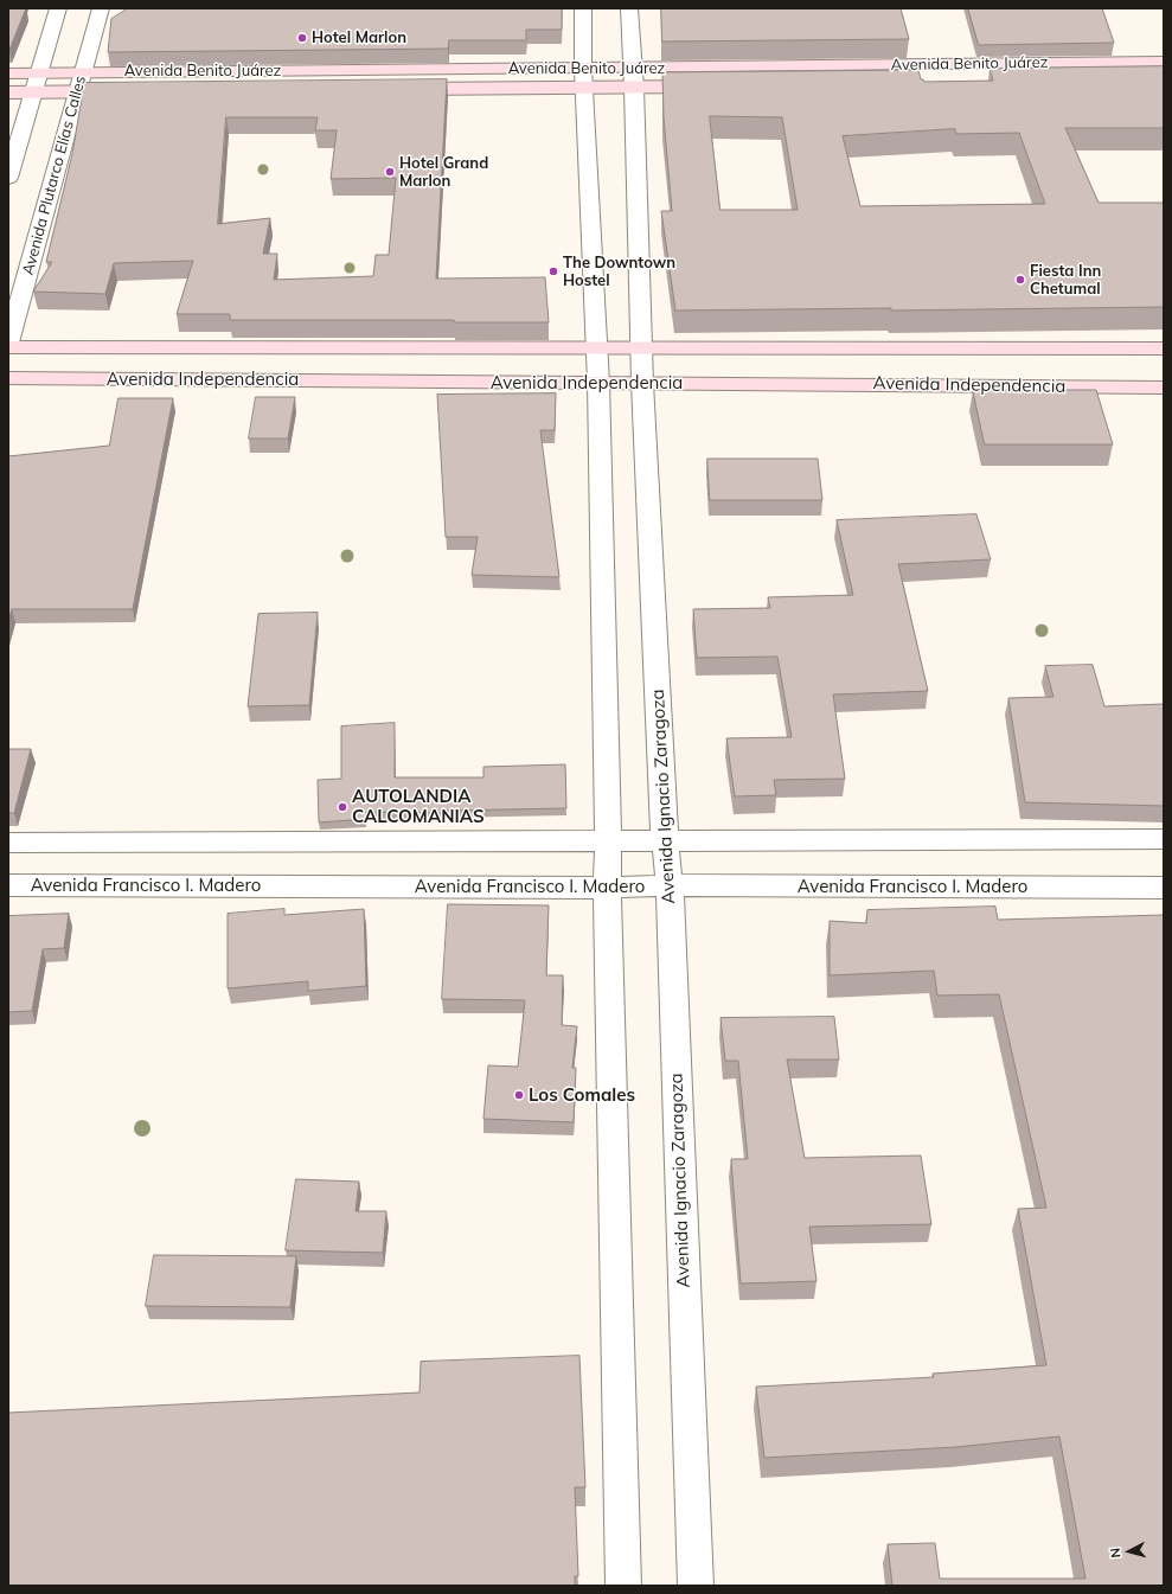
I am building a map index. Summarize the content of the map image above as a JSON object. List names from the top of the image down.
{
  "streets": {
    "main road": ["Avenida Benito Juárez", "Avenida Independencia"],
    "street": ["Avenida Plutarco Elías Calles", "Avenida Ignacio Zaragoza", "Avenida Francisco I. Madero"]
  },
  "crossings": [
    ["Avenida Benito Juárez", "Avenida Plutarco Elías Calles"],
    ["Avenida Benito Juárez", "Avenida Ignacio Zaragoza"],
    ["Avenida Independencia", "Avenida Ignacio Zaragoza"],
    ["Avenida Ignacio Zaragoza", "Avenida Francisco I. Madero"]
  ],
  "places": [
    "Hotel Marlon",
    "Hotel Grand Marlon",
    "The Downtown Hostel",
    "Fiesta Inn Chetumal",
    "AUTOLANDIA CALCOMANIAS",
    "Los Comales"
  ],
  "north": "left"
}
